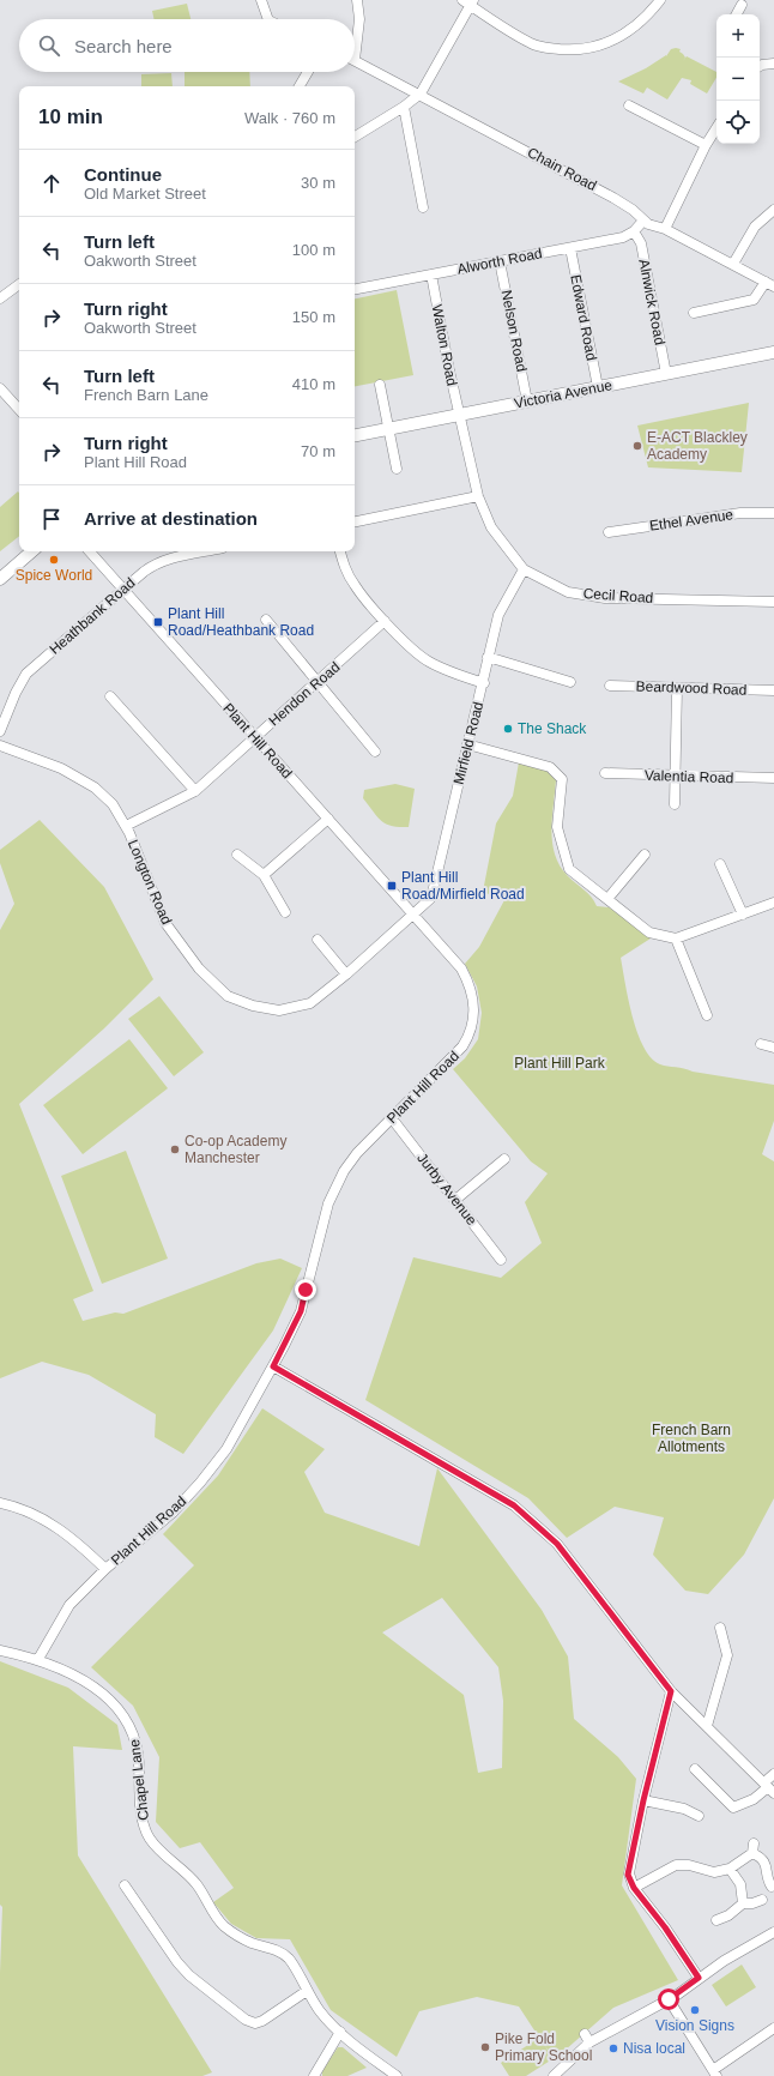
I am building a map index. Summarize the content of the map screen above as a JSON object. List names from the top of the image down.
{
  "streets": {
    "main road": ["Victoria Avenue"],
    "street": [
      "Chain Road",
      "Alworth Road",
      "Alnwick Road",
      "Edward Road",
      "Nelson Road",
      "Walton Road",
      "Ethel Avenue",
      "Cecil Road",
      "Heathbank Road",
      "Beardwood Road",
      "Hendon Road",
      "Plant Hill Road",
      "Mirfield Road",
      "Valentia Road",
      "Longton Road",
      "Jurby Avenue",
      "Chapel Lane"
    ]
  },
  "crossings": [
    ["Chain Road", "Alworth Road"],
    ["Alworth Road", "Alnwick Road"],
    ["Alworth Road", "Edward Road"],
    ["Alworth Road", "Nelson Road"],
    ["Alworth Road", "Walton Road"],
    ["Alnwick Road", "Victoria Avenue"],
    ["Edward Road", "Victoria Avenue"],
    ["Nelson Road", "Victoria Avenue"],
    ["Walton Road", "Victoria Avenue"],
    ["Walton Road", "Cecil Road"],
    ["Victoria Avenue", "Cecil Road"],
    ["Cecil Road", "Mirfield Road"],
    ["Heathbank Road", "Plant Hill Road"],
    ["Hendon Road", "Plant Hill Road"],
    ["Hendon Road", "Longton Road"],
    ["Plant Hill Road", "Mirfield Road"],
    ["Plant Hill Road", "Longton Road"],
    ["Plant Hill Road", "Jurby Avenue"],
    ["Plant Hill Road", "Chapel Lane"],
    ["Mirfield Road", "Longton Road"]
  ],
  "parks": ["Plant Hill Park", "French Barn Allotments"],
  "places": {
    "other": [
      "E-ACT Blackley Academy",
      "Spice World",
      "The Shack",
      "Co-op Academy Manchester",
      "Vision Signs",
      "Pike Fold Primary School",
      "Nisa local"
    ],
    "transit": ["Plant Hill Road/Heathbank Road", "Plant Hill Road/Mirfield Road"]
  },
  "page": {
    "map_buttons": ["+", "−"],
    "search": "Search here",
    "heading": ["10 min", "Walk · 760 m"],
    "list": [
      ["Continue", "Old Market Street", "30 m"],
      ["Turn left", "Oakworth Street", "100 m"],
      ["Turn right", "Oakworth Street", "150 m"],
      ["Turn left", "French Barn Lane", "410 m"],
      ["Turn right", "Plant Hill Road", "70 m"],
      "Arrive at destination"
    ]
  }
}
